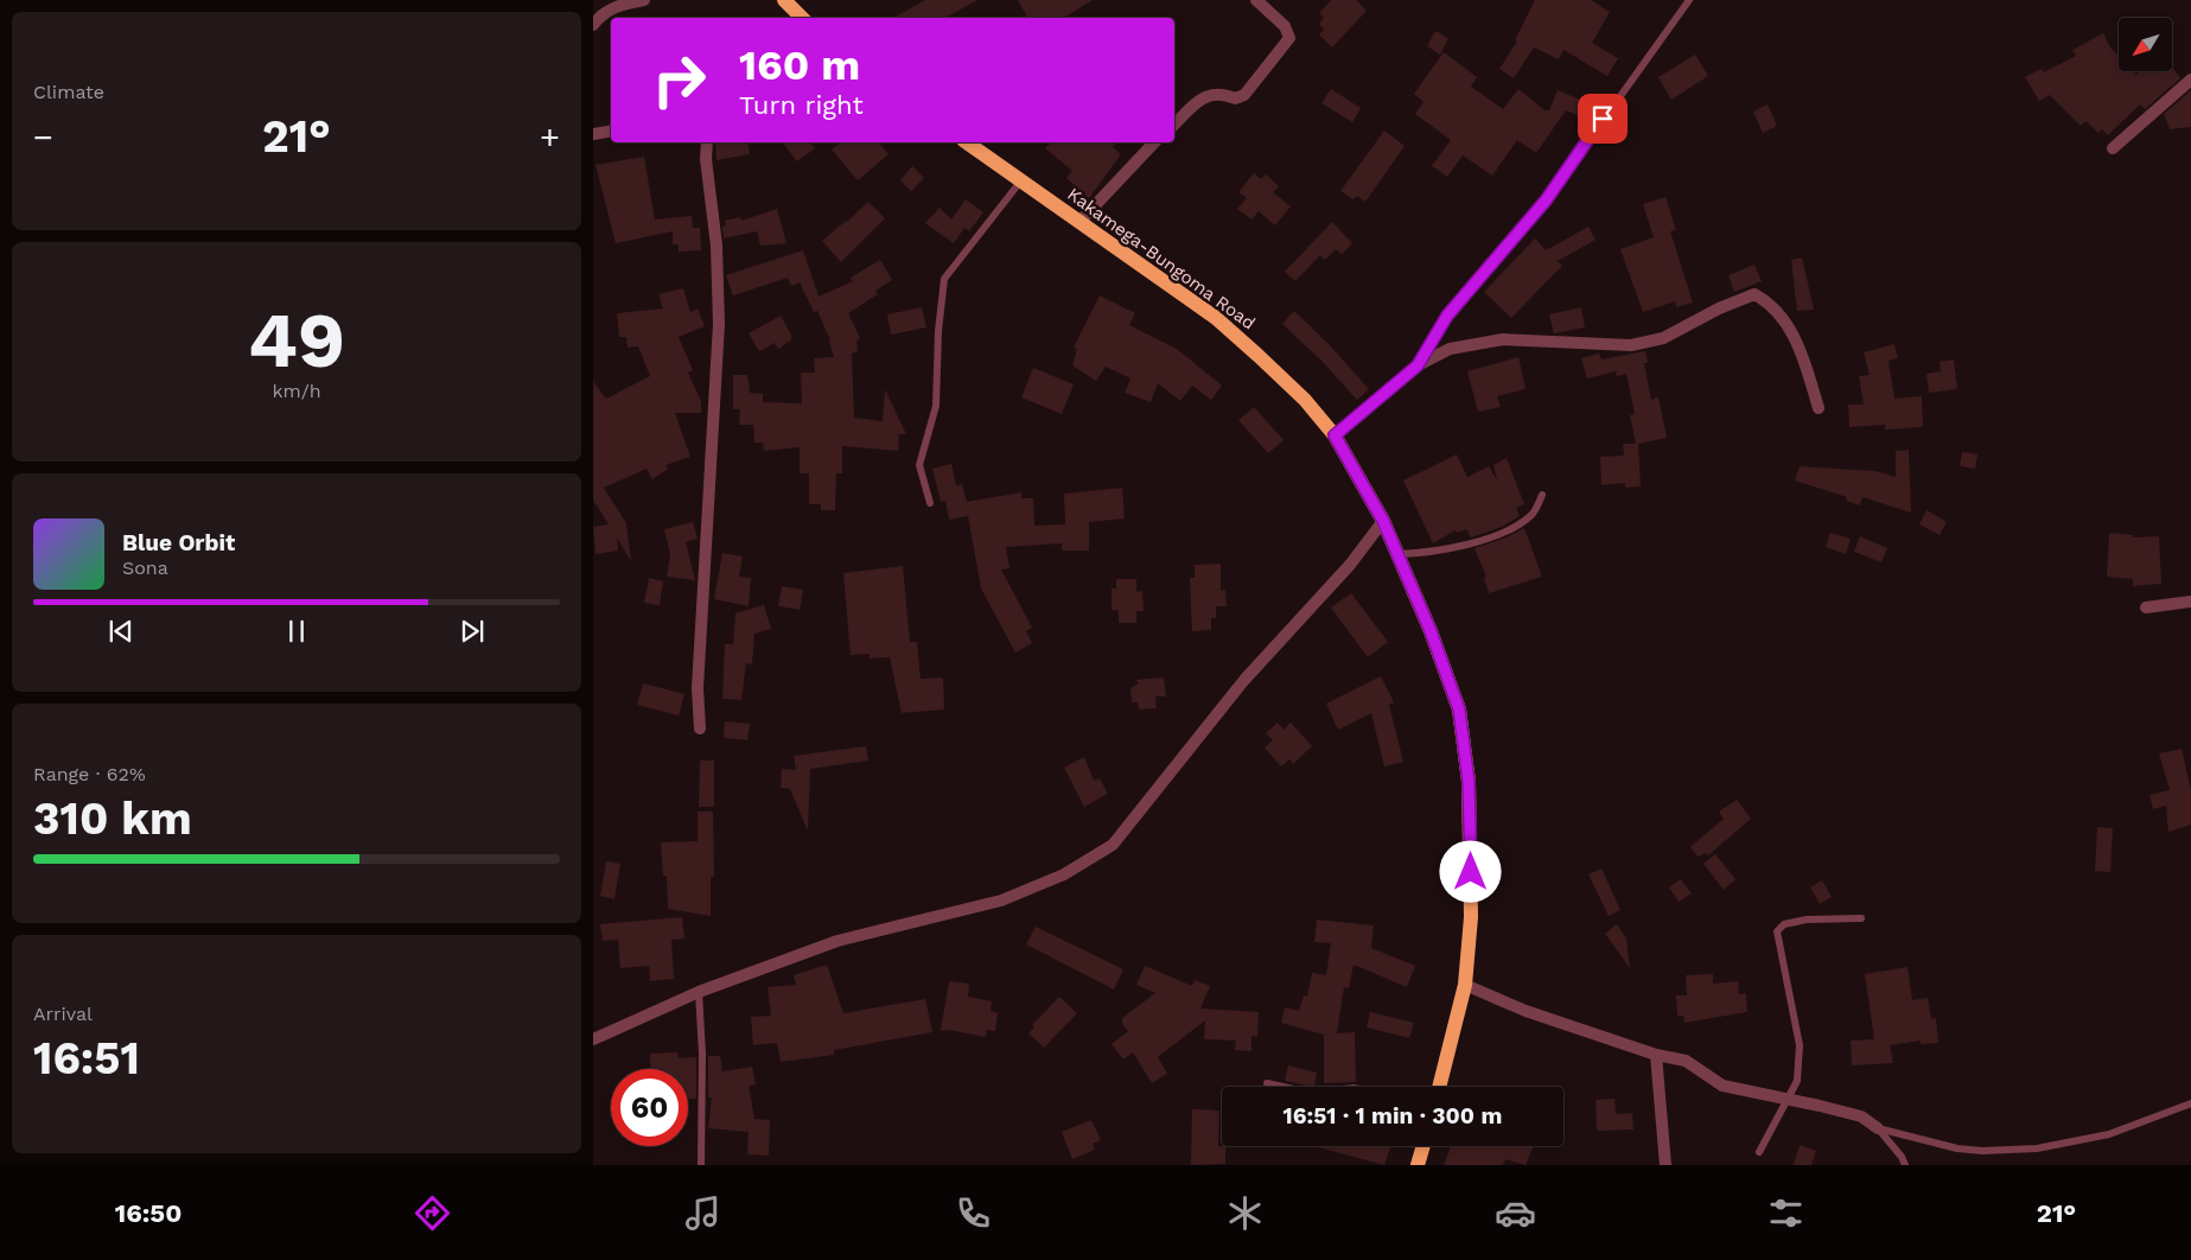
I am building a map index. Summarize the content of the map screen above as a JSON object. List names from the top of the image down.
{
  "streets": {
    "main road": ["Kakamega-Bungoma Road"]
  },
  "north": "bottom left",
  "page": {
    "tile": [
      "Climate",
      ["49", "km/h"],
      ["Range · 62%", "310 km"],
      ["Arrival", "16:51"]
    ],
    "turn": ["160 m", "Turn right"],
    "heat": ["−", "21°", "+"],
    "song": ["Blue Orbit", "Sona"],
    "limit": "60",
    "trip": "16:51 · 1 min · 300 m",
    "tabs": ["16:50", "21°"]
  }
}
